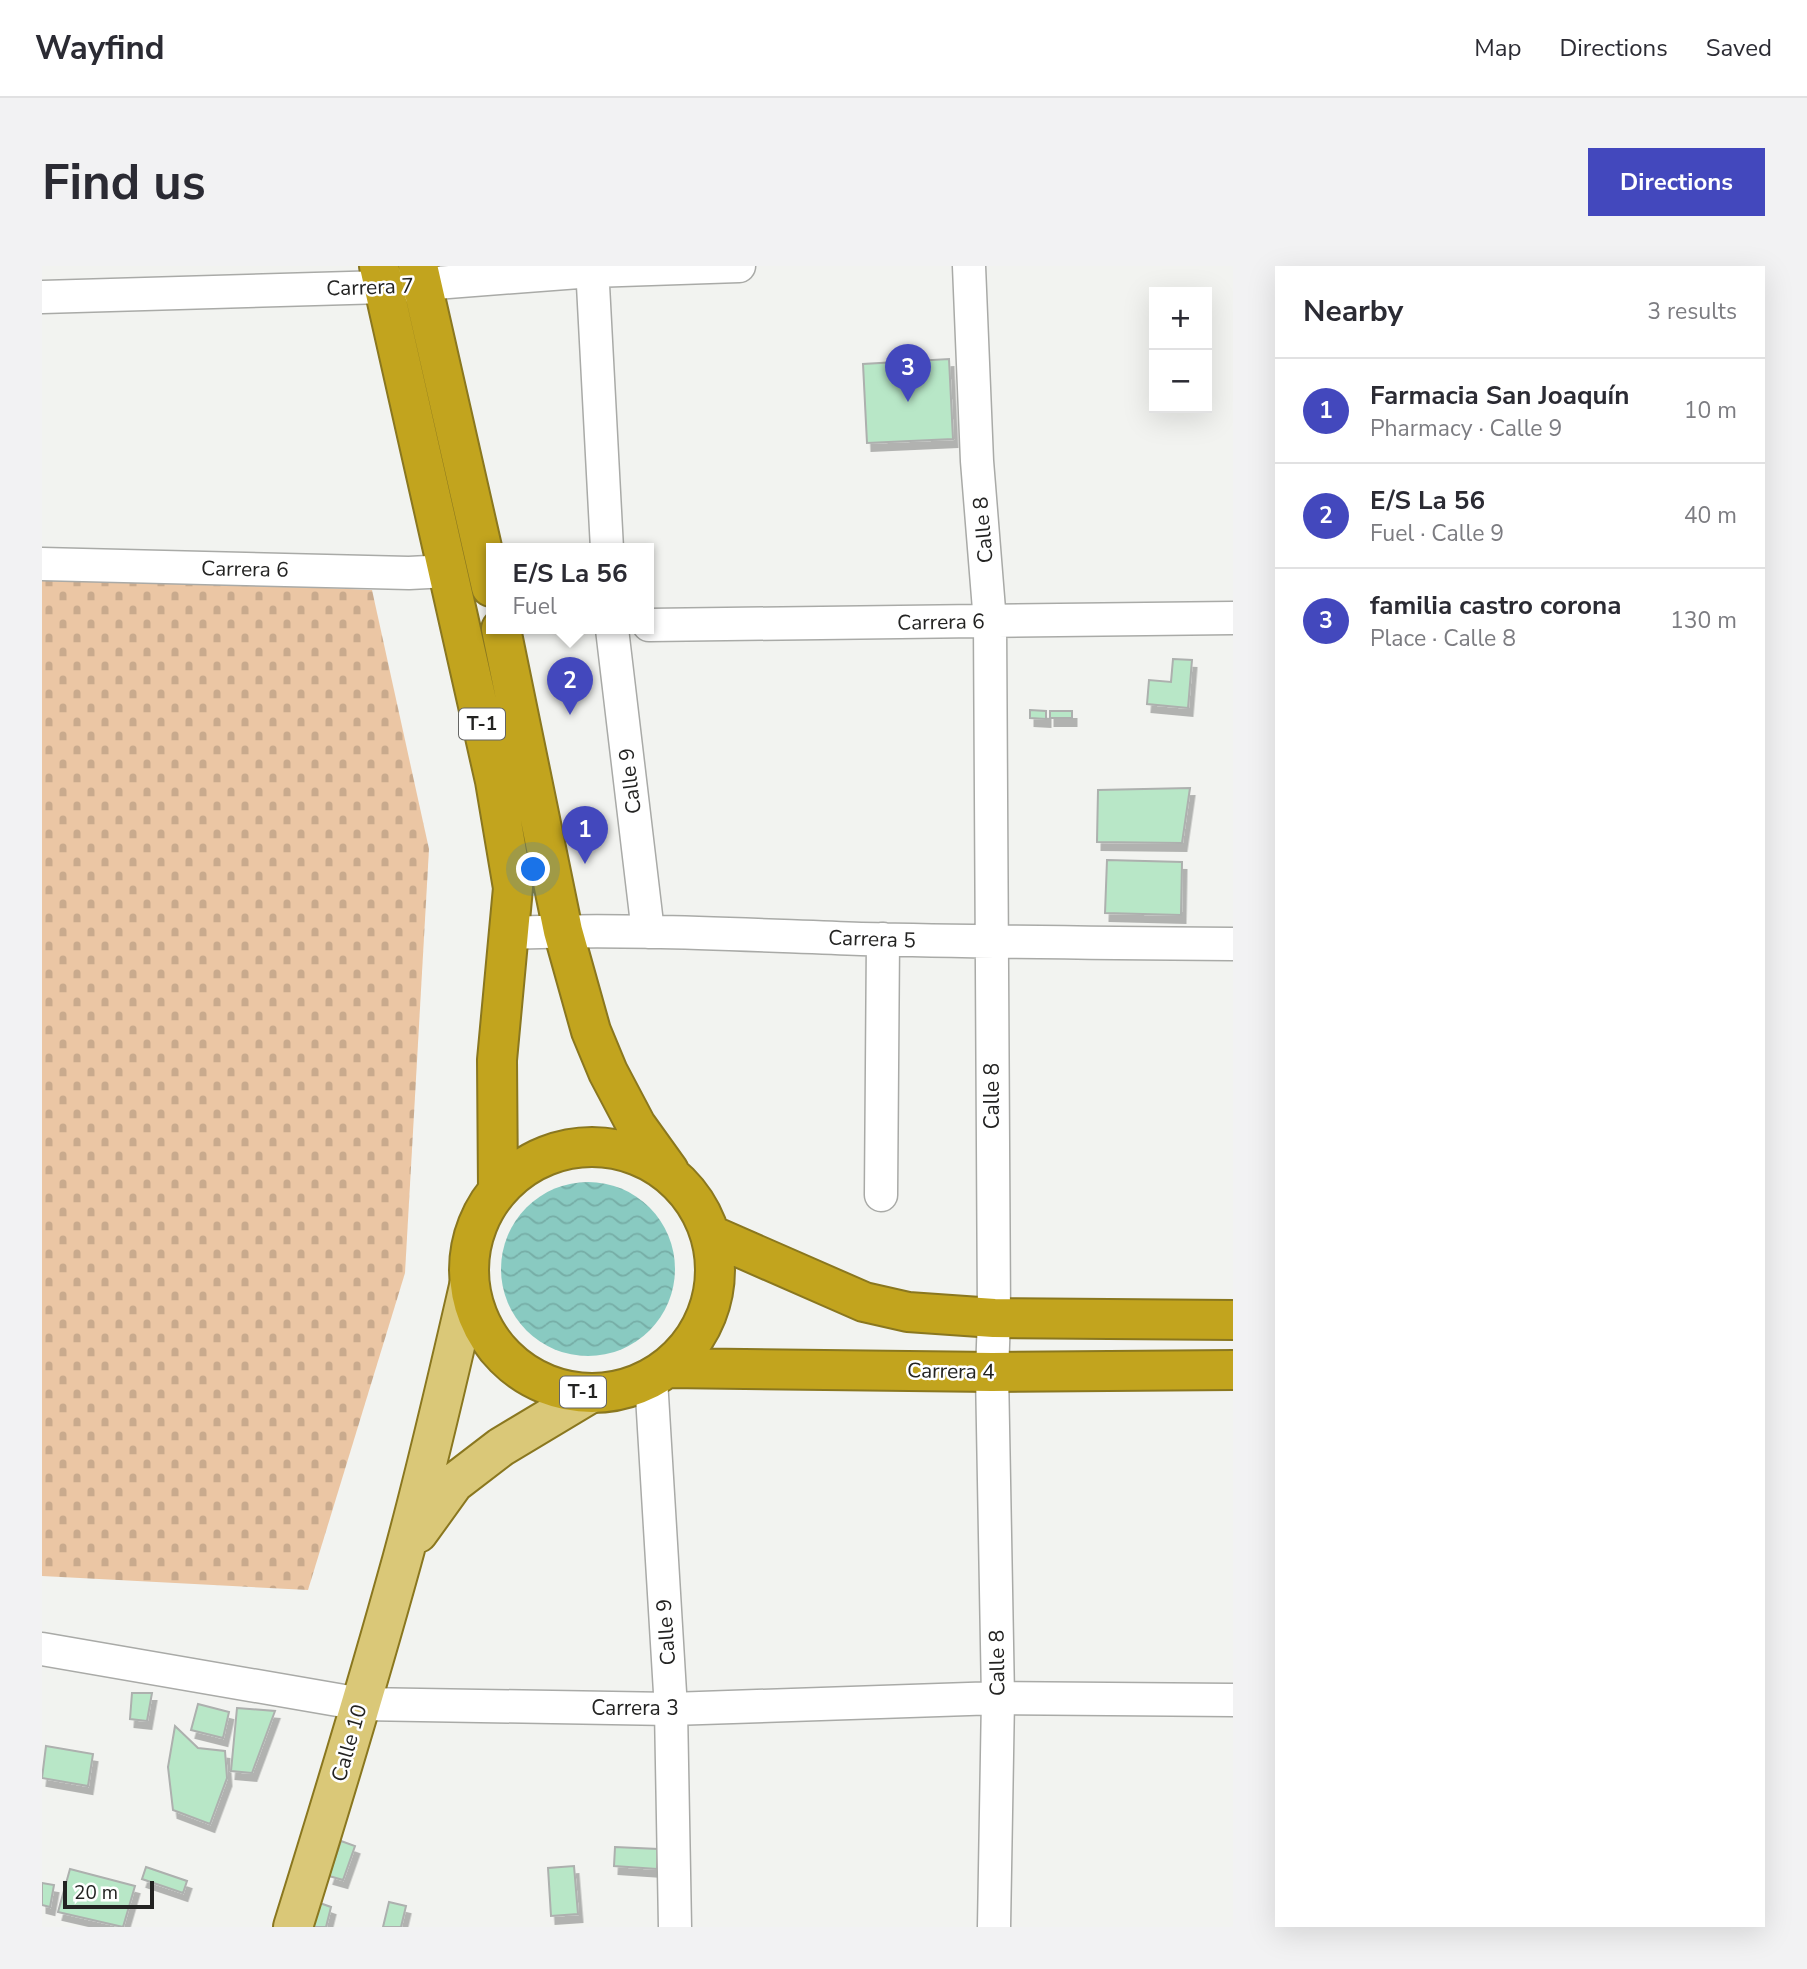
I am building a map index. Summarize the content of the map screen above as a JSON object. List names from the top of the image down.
{
  "streets": {
    "highway": ["T-1", "Carrera 4"],
    "main road": ["Calle 10"],
    "street": [
      "Carrera 7",
      "Calle 8",
      "Carrera 6",
      "Calle 9",
      "Carrera 5",
      "Carrera 3"
    ]
  },
  "crossings": [
    ["Carrera 7", "T-1"],
    ["Calle 8", "Carrera 6"],
    ["Calle 8", "Carrera 5"],
    ["Calle 8", "Carrera 4"],
    ["Calle 8", "Carrera 3"],
    ["Carrera 6", "T-1"],
    ["T-1", "Calle 9"],
    ["T-1", "Carrera 5"],
    ["T-1", "Carrera 4"],
    ["T-1", "Calle 10"],
    ["Calle 9", "Carrera 5"],
    ["Calle 9", "Carrera 4"],
    ["Calle 9", "Carrera 3"],
    ["Calle 9", "Calle 10"],
    ["Carrera 4", "Calle 10"],
    ["Carrera 3", "Calle 10"]
  ],
  "scale_bar": "20 m",
  "page": {
    "header": "Wayfind",
    "nav": ["Map", "Directions", "Saved"],
    "buttons": "Directions",
    "title": "Find us",
    "heading": ["Nearby", "3 results"],
    "map_buttons": ["+", "−"],
    "pins": ["3", "2", "1"],
    "list": [
      {
        "mark": "1",
        "name": "Farmacia San Joaquín",
        "note": "Pharmacy · Calle 9",
        "value": "10 m"
      },
      {
        "mark": "2",
        "name": "E/S La 56",
        "note": "Fuel · Calle 9",
        "value": "40 m"
      },
      {
        "mark": "3",
        "name": "familia castro corona",
        "note": "Place · Calle 8",
        "value": "130 m"
      }
    ],
    "popup": ["E/S La 56", "Fuel"],
    "scale": "20 m"
  }
}
